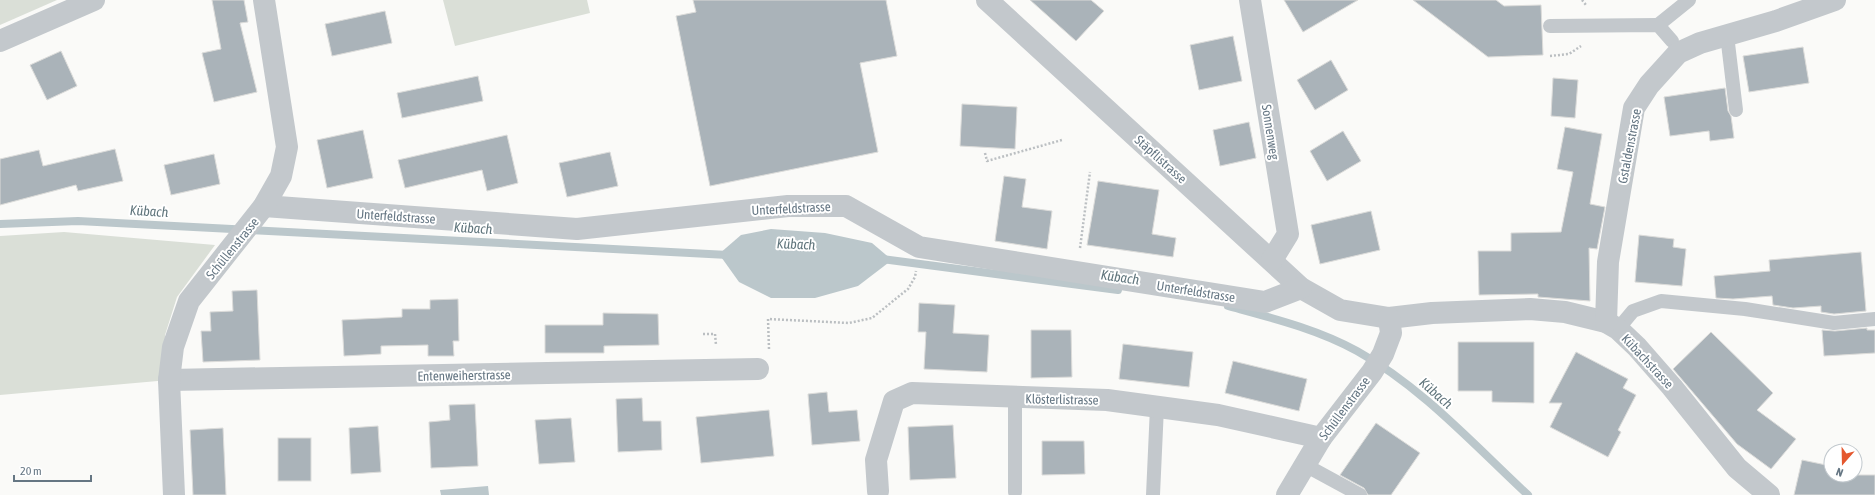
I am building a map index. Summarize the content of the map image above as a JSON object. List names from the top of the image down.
{
  "streets": {
    "street": [
      "Sonnenweg",
      "Gstaldenstrasse",
      "Stäpflistrasse",
      "Unterfeldstrasse",
      "Schüllenstrasse",
      "Kübachstrasse",
      "Entenweiherstrasse",
      "Klösterlistrasse"
    ]
  },
  "crossings": [
    ["Sonnenweg", "Stäpflistrasse"],
    ["Gstaldenstrasse", "Kübachstrasse"],
    ["Stäpflistrasse", "Unterfeldstrasse"],
    ["Stäpflistrasse", "Kübachstrasse"],
    ["Unterfeldstrasse", "Schüllenstrasse"],
    ["Schüllenstrasse", "Kübachstrasse"],
    ["Schüllenstrasse", "Entenweiherstrasse"],
    ["Schüllenstrasse", "Klösterlistrasse"]
  ],
  "water": ["Kübach"],
  "scale_bar": "20 m",
  "north": "bottom"
}
